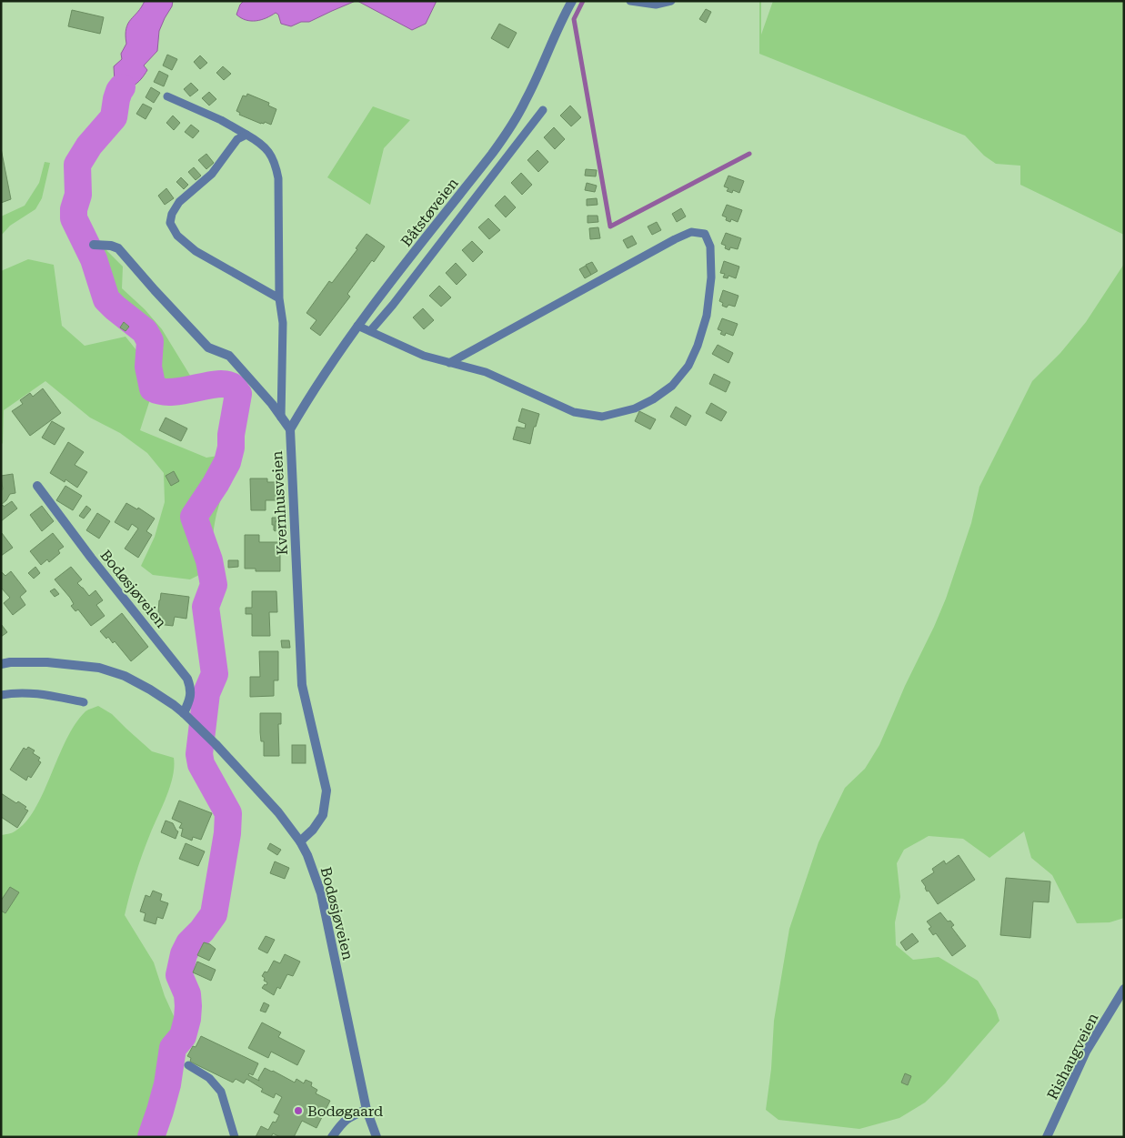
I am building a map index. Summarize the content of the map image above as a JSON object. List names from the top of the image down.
{
  "streets": {
    "street": [
      "Båtstøveien",
      "Kvernhusveien",
      "Bodøsjøveien",
      "Rishaugveien"
    ]
  },
  "crossings": [
    ["Båtstøveien", "Kvernhusveien"],
    ["Kvernhusveien", "Bodøsjøveien"]
  ],
  "places": ["Bodøgaard"]
}
